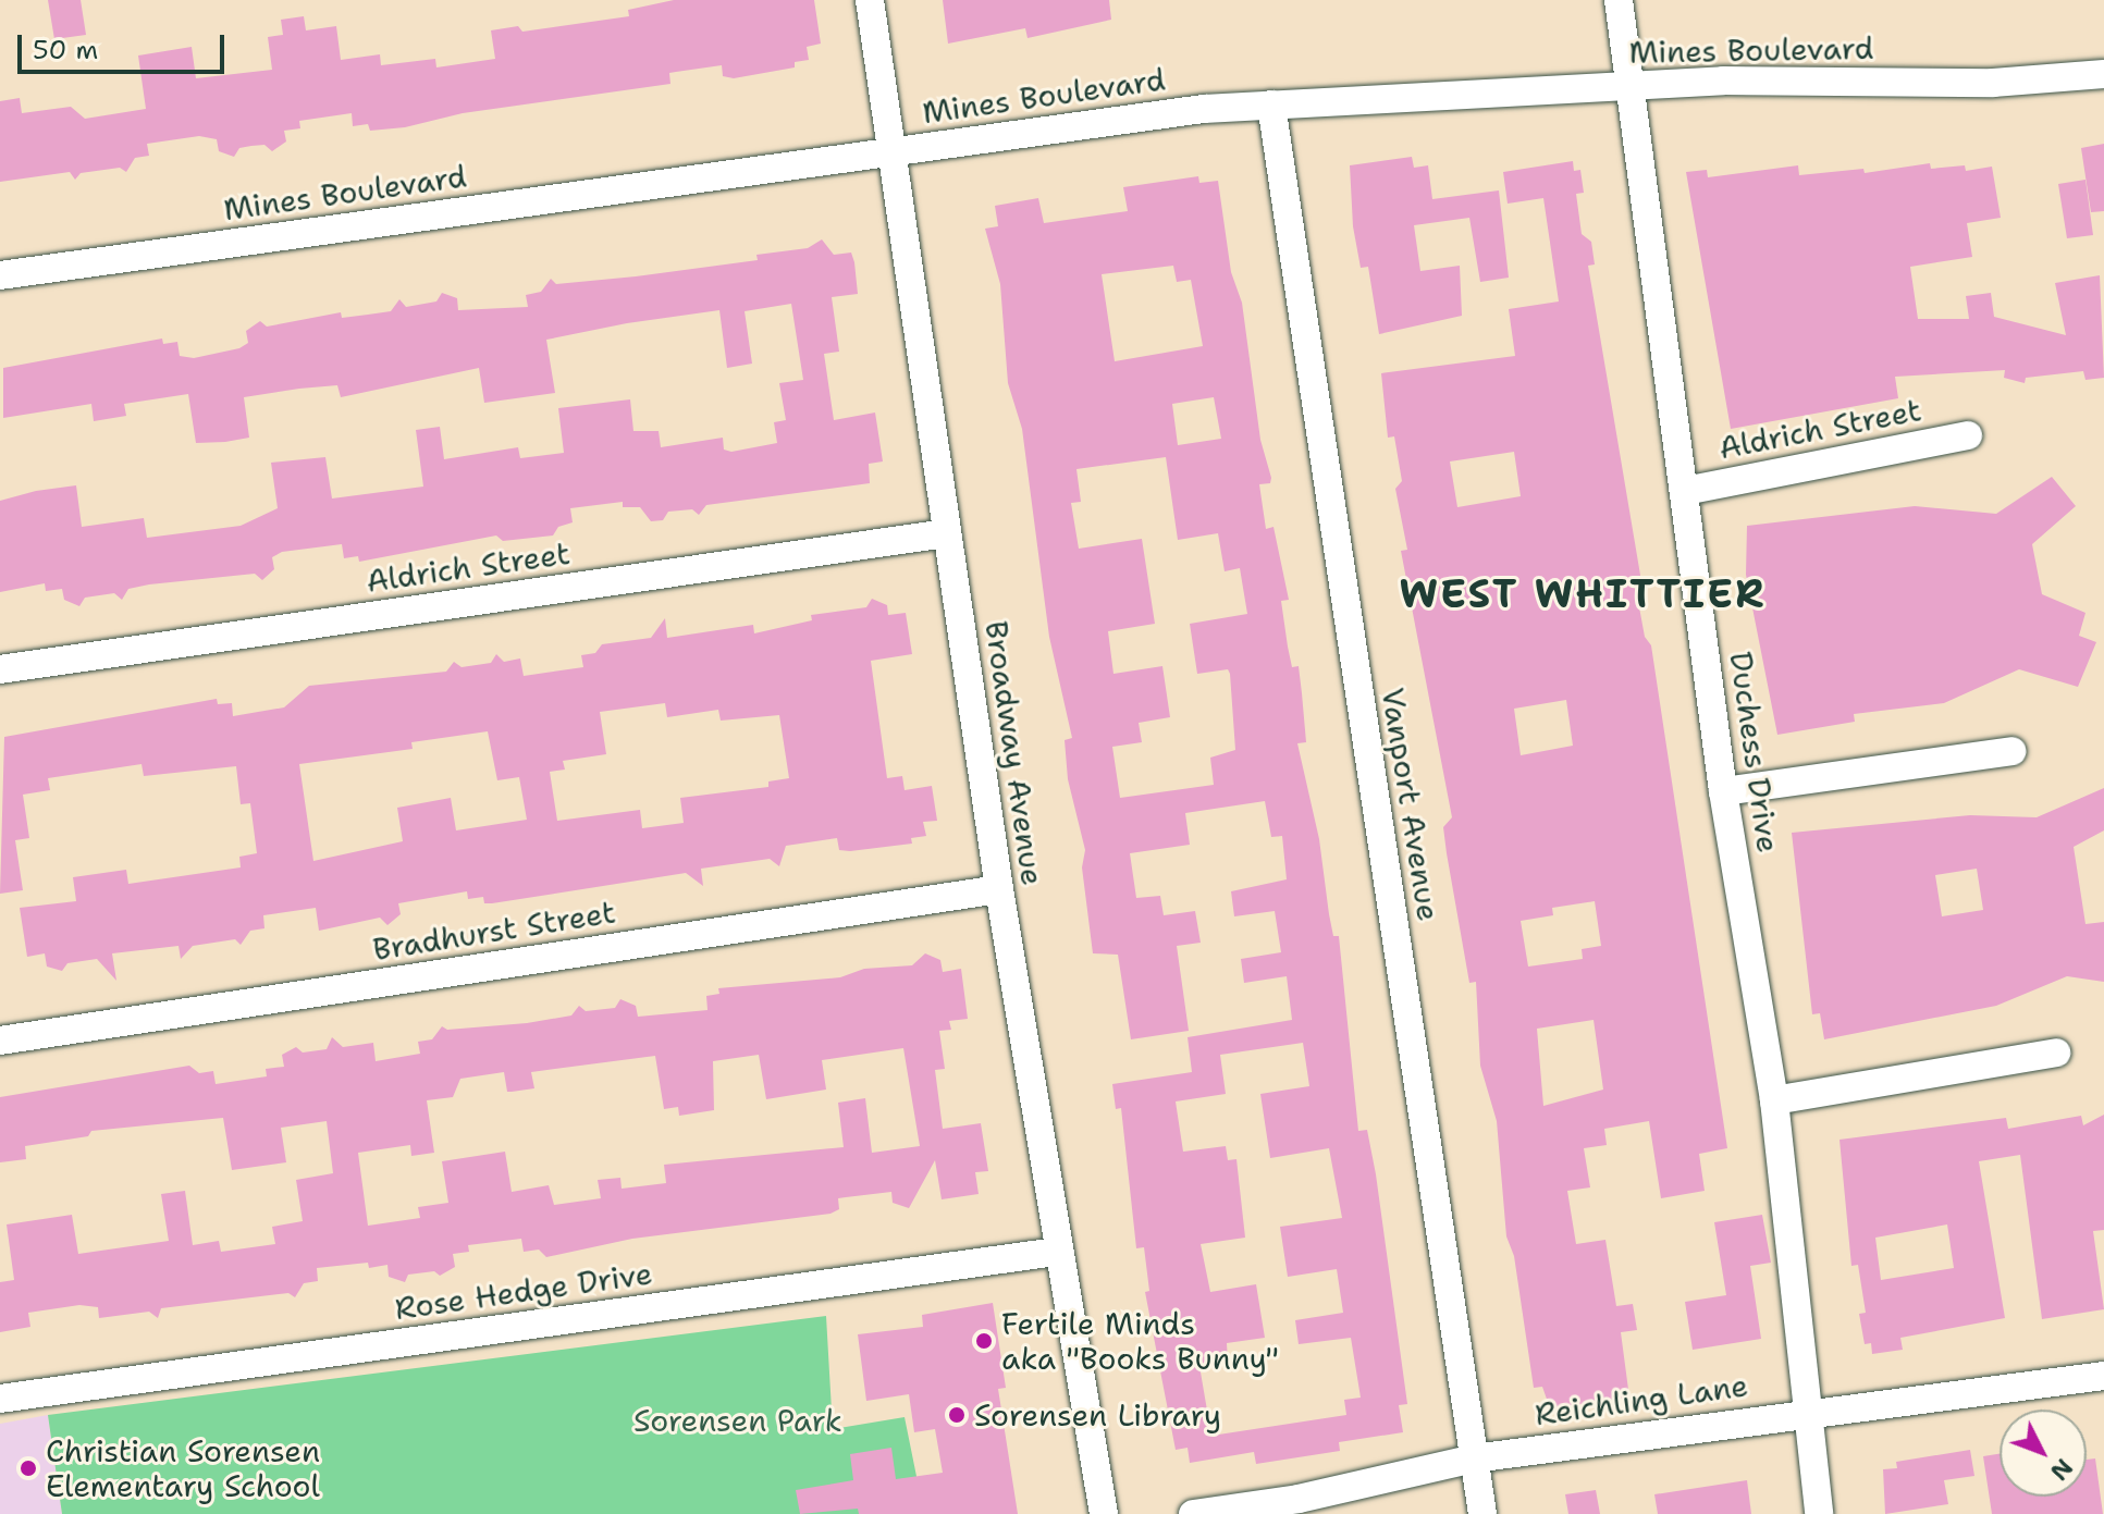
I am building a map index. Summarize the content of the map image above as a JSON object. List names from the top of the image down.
{
  "streets": {
    "street": [
      "Mines Boulevard",
      "Aldrich Street",
      "Duchess Drive",
      "Broadway Avenue",
      "Vanport Avenue",
      "Bradhurst Street",
      "Rose Hedge Drive",
      "Reichling Lane"
    ]
  },
  "crossings": [
    ["Mines Boulevard", "Duchess Drive"],
    ["Mines Boulevard", "Broadway Avenue"],
    ["Mines Boulevard", "Vanport Avenue"],
    ["Aldrich Street", "Duchess Drive"],
    ["Aldrich Street", "Broadway Avenue"],
    ["Duchess Drive", "Reichling Lane"],
    ["Broadway Avenue", "Bradhurst Street"],
    ["Broadway Avenue", "Rose Hedge Drive"],
    ["Vanport Avenue", "Reichling Lane"]
  ],
  "districts": ["WEST WHITTIER"],
  "parks": ["Sorensen Park"],
  "places": ["Fertile Minds aka \"Books Bunny\"", "Sorensen Library", "Christian Sorensen Elementary School"],
  "scale_bar": "50 m",
  "north": "bottom right"
}
